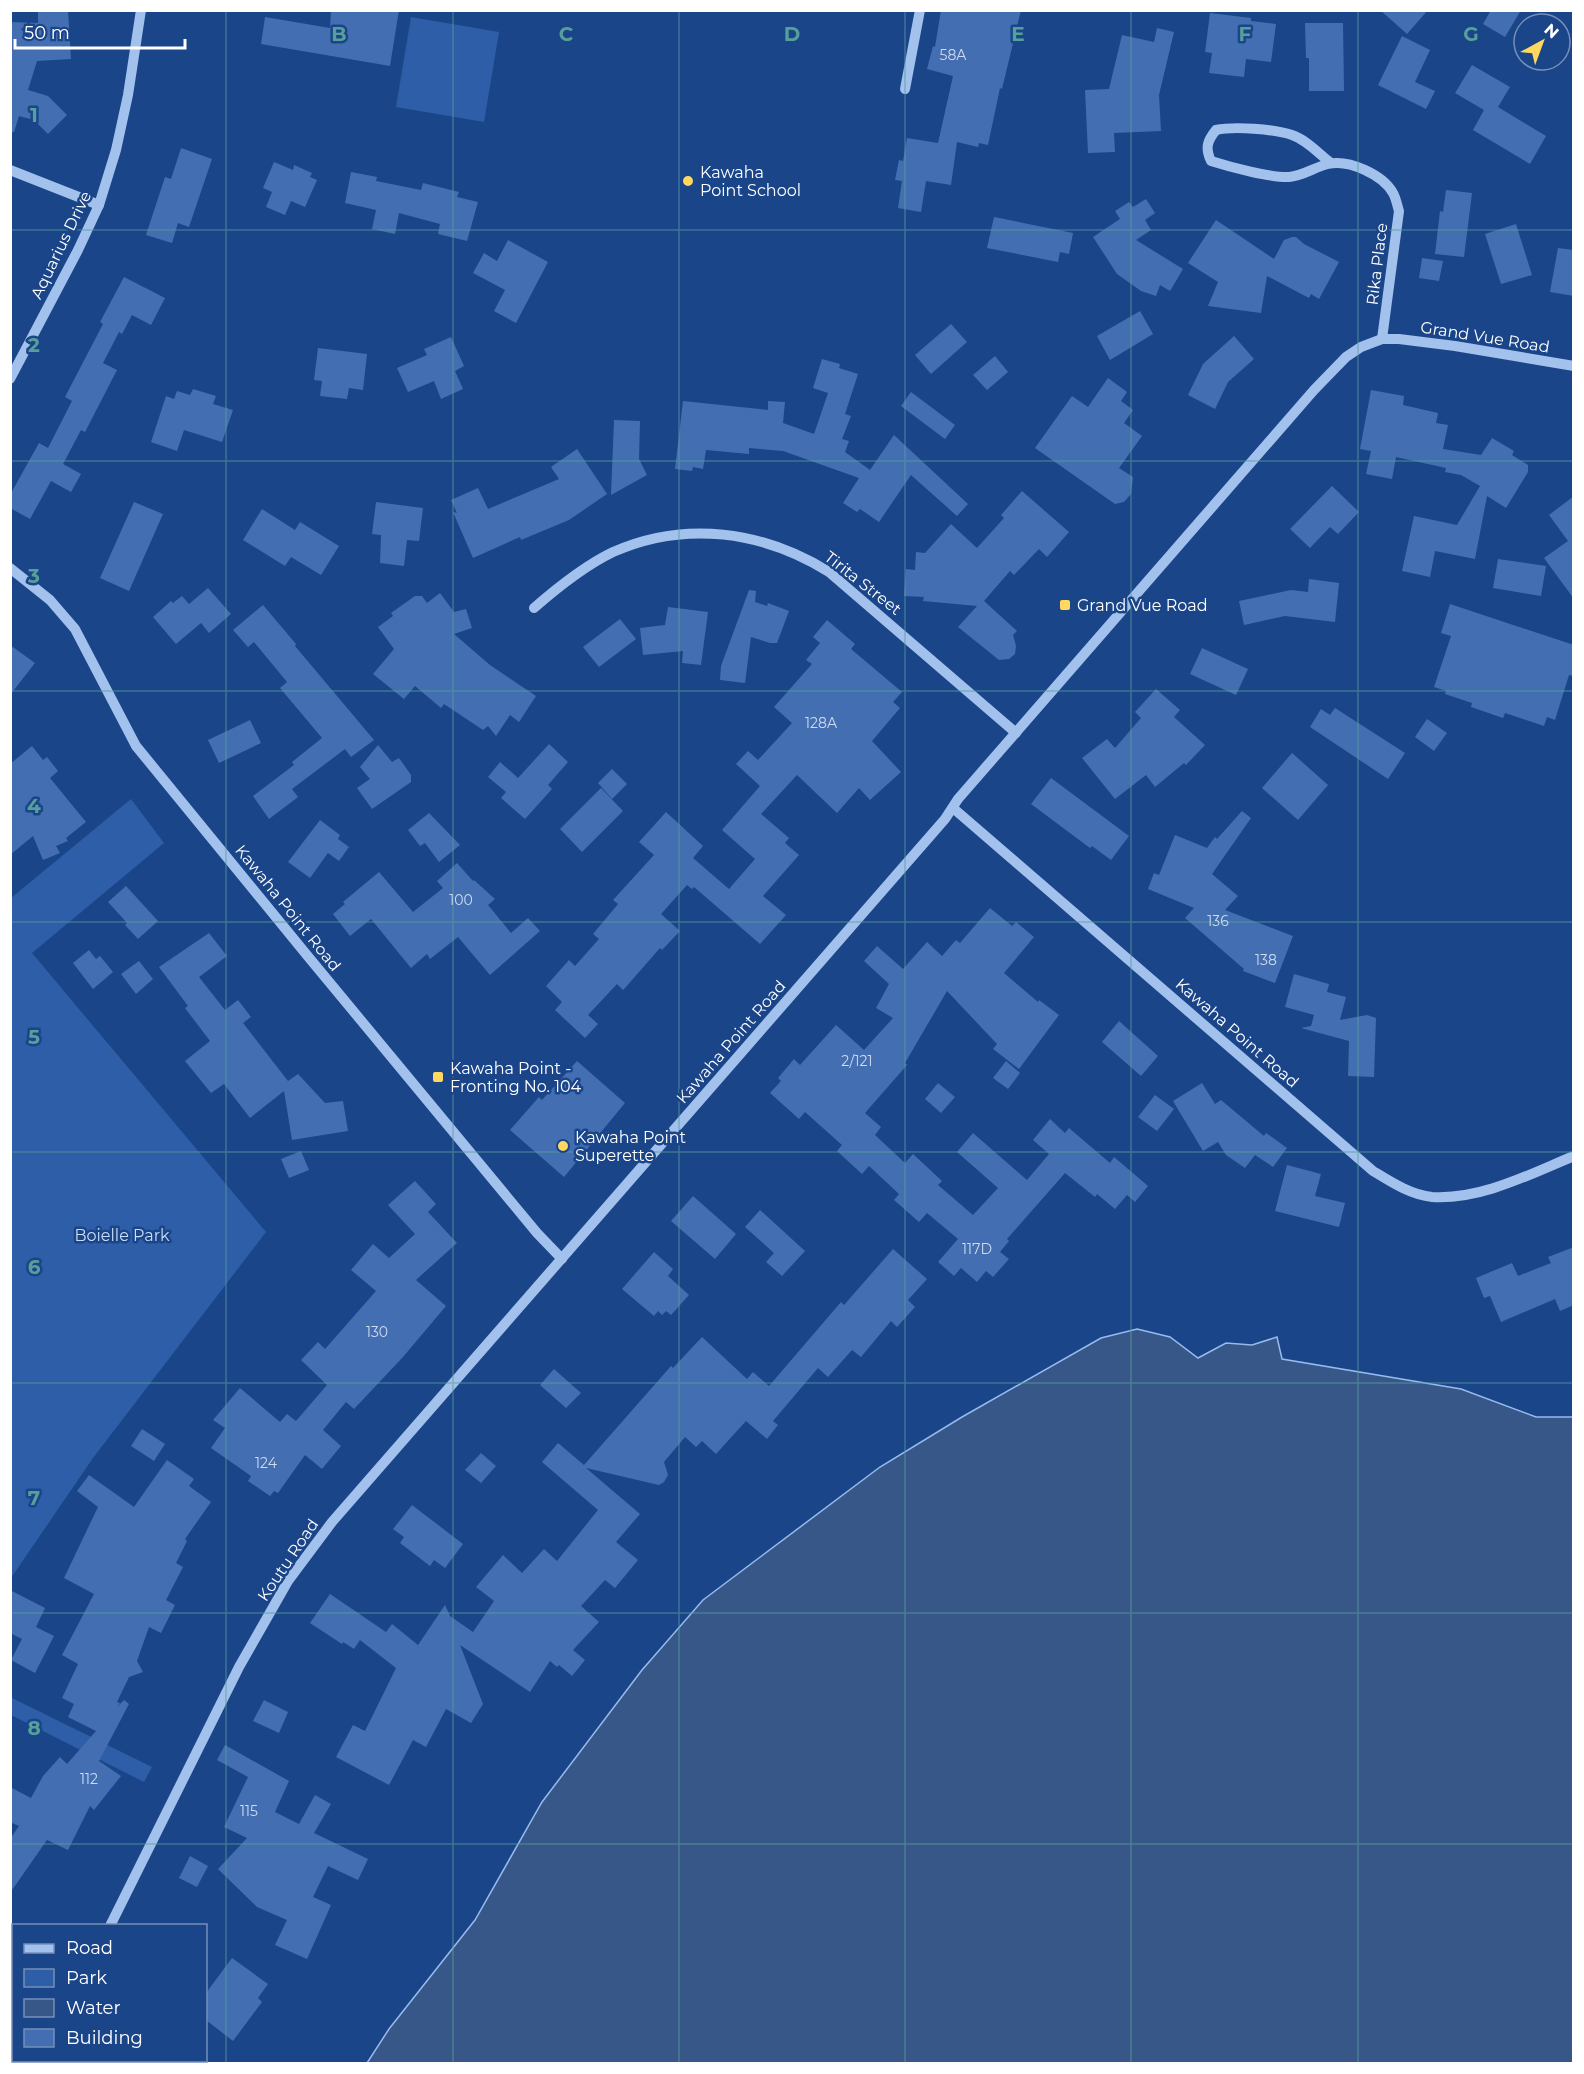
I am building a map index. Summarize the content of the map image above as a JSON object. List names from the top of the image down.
{
  "streets": {
    "street": [
      "Aquarius Drive",
      "Rika Place",
      "Grand Vue Road",
      "Tirita Street",
      "Kawaha Point Road",
      "Koutu Road"
    ]
  },
  "crossings": [
    ["Rika Place", "Grand Vue Road"],
    ["Grand Vue Road", "Tirita Street"],
    ["Grand Vue Road", "Kawaha Point Road"],
    ["Kawaha Point Road", "Koutu Road"]
  ],
  "parks": ["Boielle Park"],
  "places": {
    "other": ["Kawaha Point School", "Kawaha Point Superette"],
    "transit": ["Grand Vue Road", "Kawaha Point - Fronting No. 104"]
  },
  "house_numbers": [
    "58A",
    "128A",
    "100",
    "136",
    "138",
    "2/121",
    "117D",
    "130",
    "124",
    "112",
    "115"
  ],
  "legend": [
    "Road",
    "Park",
    "Water",
    "Building"
  ],
  "scale_bar": "50 m",
  "north": "top right",
  "grid": {
    "columns": [
      "B",
      "C",
      "D",
      "E",
      "F",
      "G"
    ],
    "rows": [
      "1",
      "2",
      "3",
      "4",
      "5",
      "6",
      "7",
      "8"
    ]
  }
}
